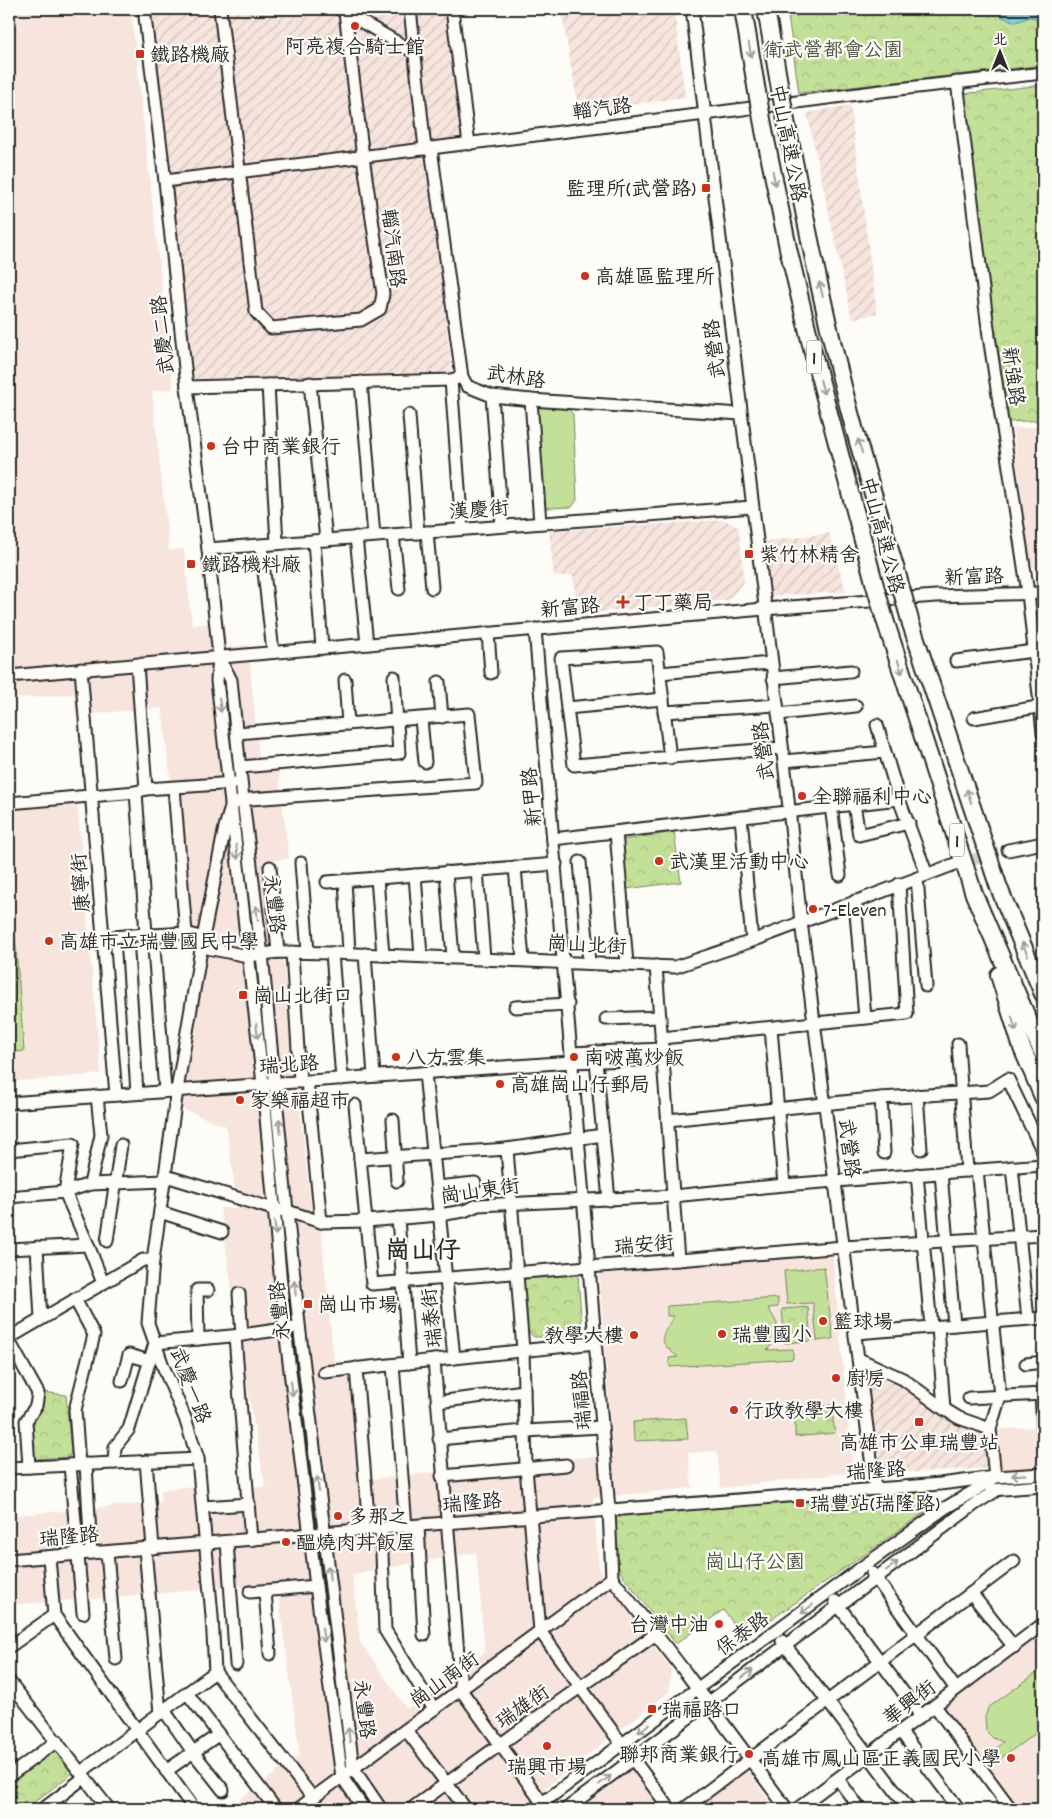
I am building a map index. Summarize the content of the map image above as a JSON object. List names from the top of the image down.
{
  "streets": {
    "highway": ["中山高速公路", "1"],
    "street": [
      "輜汽路",
      "輜汽南路",
      "武慶二路",
      "武營路",
      "武林路",
      "新強路",
      "漢慶街",
      "新富路",
      "新甲路",
      "康寧街",
      "永豐路",
      "崗山北街",
      "瑞北路",
      "崗山東街",
      "瑞安街",
      "瑞泰街",
      "武慶一路",
      "瑞福路",
      "瑞隆路",
      "保泰路",
      "崗山南街",
      "華興街",
      "瑞雄街"
    ]
  },
  "crossings": [
    ["輜汽路", "輜汽南路"],
    ["輜汽路", "武慶二路"],
    ["輜汽路", "武營路"],
    ["輜汽路", "武林路"],
    ["輜汽路", "新強路"],
    ["武慶二路", "漢慶街"],
    ["武慶二路", "新富路"],
    ["武慶二路", "永豐路"],
    ["武慶二路", "崗山北街"],
    ["武慶二路", "武慶一路"],
    ["武營路", "武林路"],
    ["武營路", "漢慶街"],
    ["武營路", "新富路"],
    ["武營路", "崗山北街"],
    ["武營路", "崗山東街"],
    ["武營路", "瑞安街"],
    ["武營路", "瑞隆路"],
    ["新強路", "新富路"],
    ["新富路", "新甲路"],
    ["新富路", "康寧街"],
    ["新甲路", "崗山北街"],
    ["新甲路", "瑞福路"],
    ["康寧街", "崗山北街"],
    ["康寧街", "瑞北路"],
    ["永豐路", "崗山北街"],
    ["永豐路", "瑞北路"],
    ["永豐路", "崗山東街"],
    ["永豐路", "瑞隆路"],
    ["永豐路", "崗山南街"],
    ["崗山北街", "武慶一路"],
    ["崗山北街", "瑞福路"],
    ["瑞北路", "瑞泰街"],
    ["瑞北路", "武慶一路"],
    ["瑞北路", "瑞福路"],
    ["崗山東街", "瑞安街"],
    ["崗山東街", "瑞泰街"],
    ["崗山東街", "武慶一路"],
    ["崗山東街", "瑞福路"],
    ["瑞安街", "瑞泰街"],
    ["瑞安街", "瑞福路"],
    ["瑞泰街", "瑞福路"],
    ["武慶一路", "瑞隆路"],
    ["瑞福路", "瑞隆路"],
    ["瑞福路", "崗山南街"],
    ["瑞隆路", "保泰路"]
  ],
  "districts": ["崗山仔"],
  "parks": ["衛武營都會公園", "崗山仔公園"],
  "places": {
    "other": [
      "阿亮複合騎士館",
      "高雄區監理所",
      "台中商業銀行",
      "全聯福利中心",
      "武漢里活動中心",
      "7-Eleven",
      "高雄市立瑞豐國民中學",
      "八方雲集",
      "南啵萬炒飯",
      "高雄崗山仔郵局",
      "家樂福超市",
      "籃球場",
      "瑞豐國小",
      "教學大樓",
      "廚房",
      "行政教學大樓",
      "多那之",
      "醞燒肉丼飯屋",
      "台灣中油",
      "瑞興市場",
      "聯邦商業銀行",
      "高雄市鳳山區正義國民小學"
    ],
    "transit": [
      "鐵路機廠",
      "監理所(武營路)",
      "紫竹林精舍",
      "鐵路機料廠",
      "崗山北街口",
      "崗山市場",
      "高雄市公車瑞豐站",
      "瑞豐站(瑞隆路)",
      "瑞福路口"
    ],
    "health": ["丁丁藥局"]
  },
  "north": "top"
}
